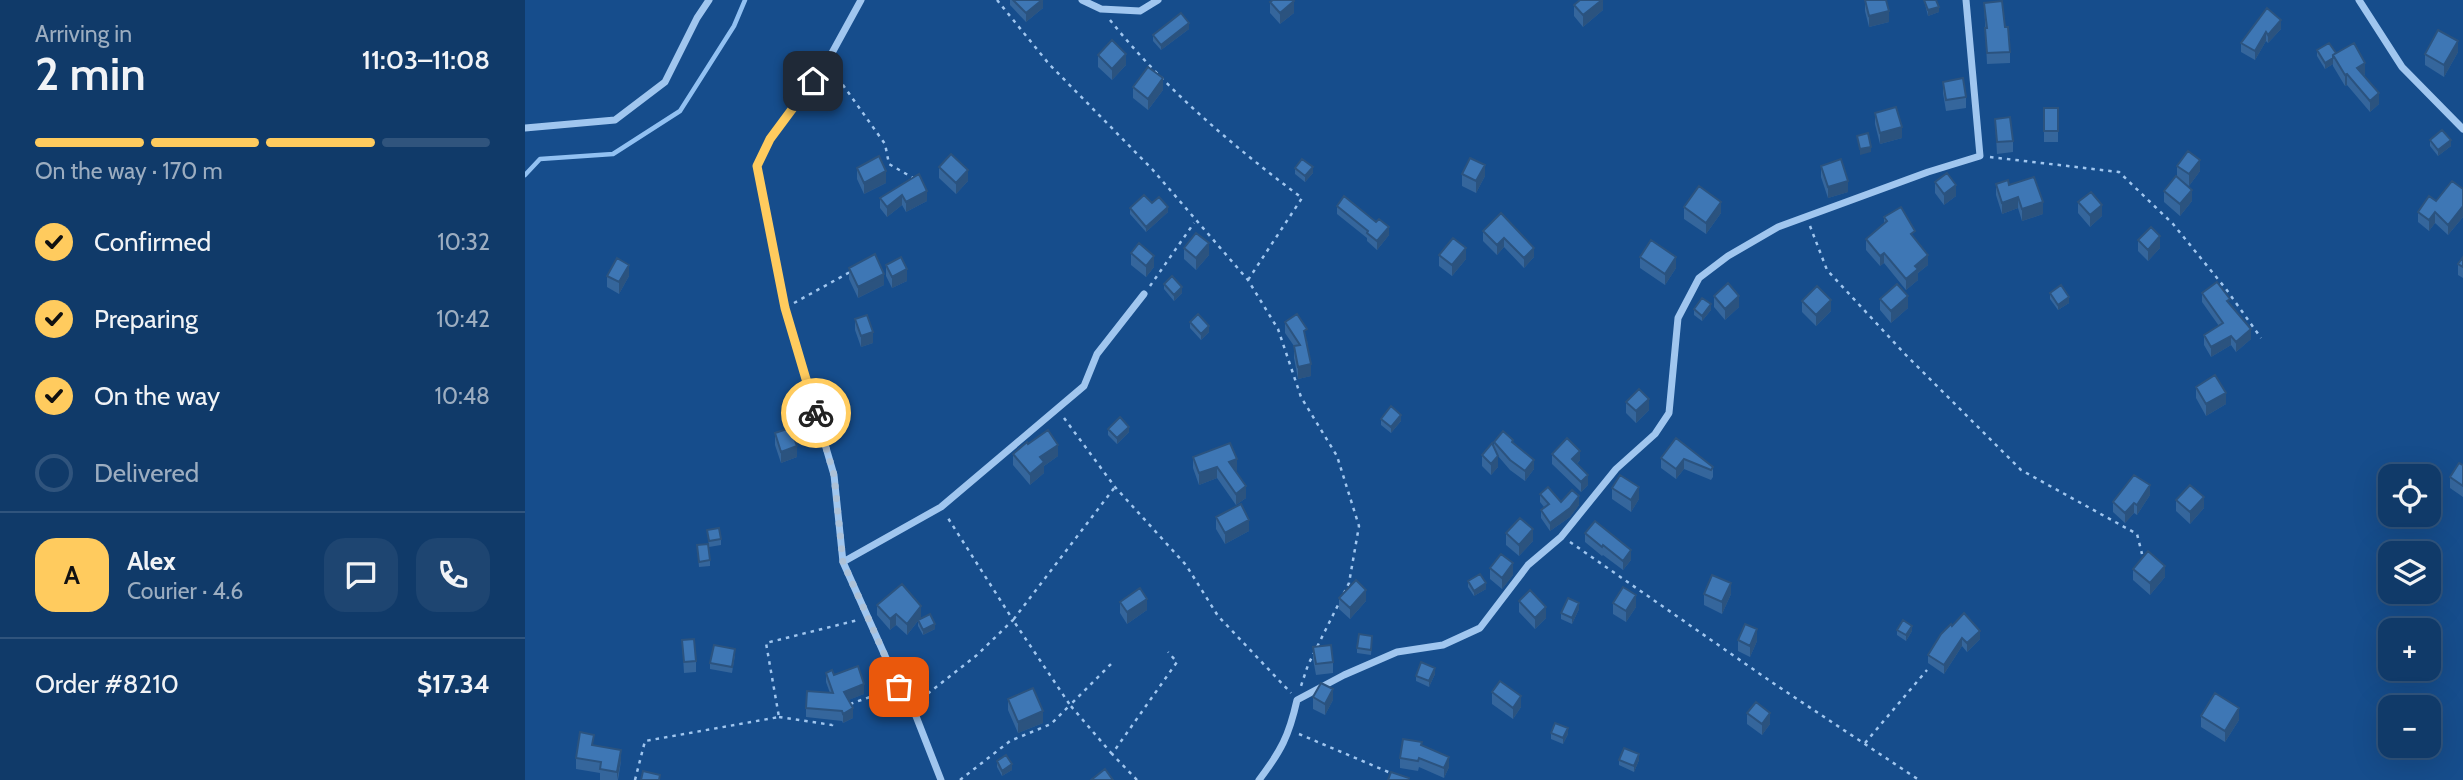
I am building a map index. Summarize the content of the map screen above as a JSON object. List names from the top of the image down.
{
  "page": {
    "heading": ["2 min", "Arriving in", "11:03–11:08"],
    "panel": [
      "Alex",
      "Courier · 4.6",
      "Order #8210",
      "$17.34"
    ],
    "bar": "On the way · 170 m",
    "list": [
      ["Confirmed", "10:32"],
      ["Preparing", "10:42"],
      ["On the way", "10:48"],
      "Delivered"
    ],
    "map_buttons": ["+", "−"],
    "round": "A"
  }
}
